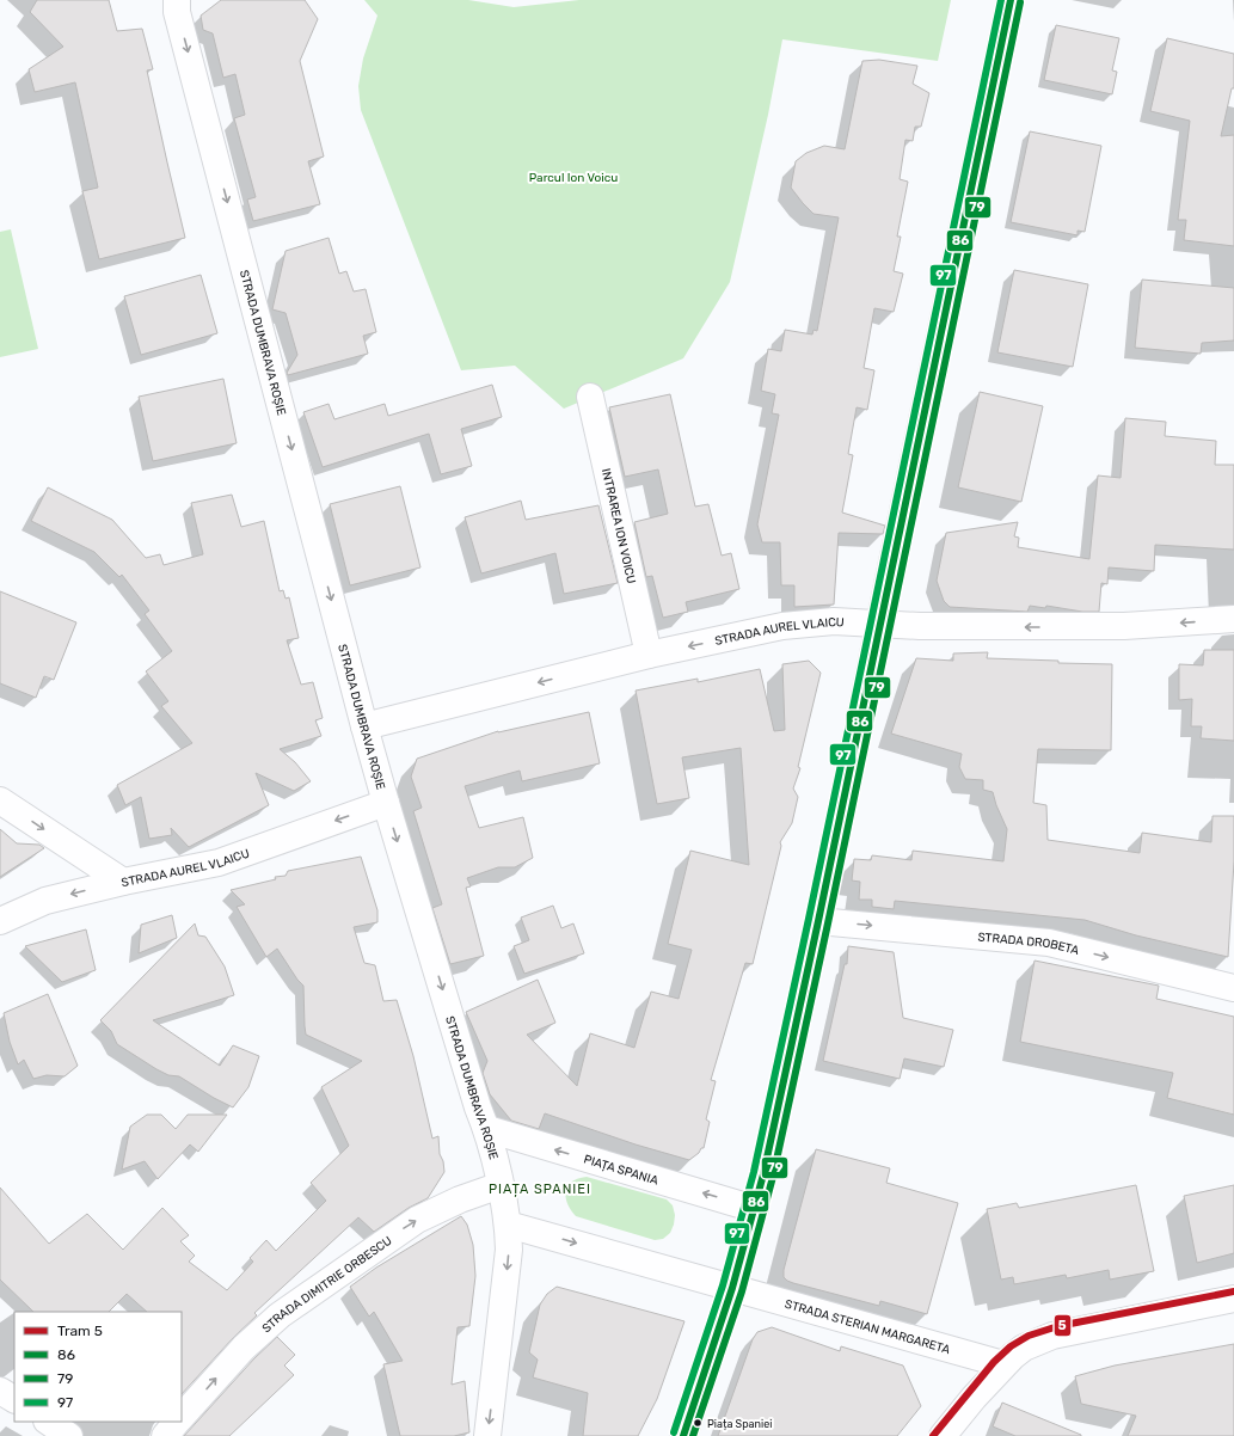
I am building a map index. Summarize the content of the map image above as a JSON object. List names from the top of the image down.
{
  "streets": {
    "street": [
      "STRADA DUMBRAVA ROȘIE",
      "INTRAREA ION VOICU",
      "STRADA AUREL VLAICU",
      "STRADA DROBETA",
      "PIAȚA SPANIA",
      "STRADA DIMITRIE ORBESCU",
      "STRADA STERIAN MARGARETA"
    ]
  },
  "crossings": [
    ["STRADA DUMBRAVA ROȘIE", "STRADA AUREL VLAICU"],
    ["STRADA DUMBRAVA ROȘIE", "PIAȚA SPANIA"],
    ["STRADA DUMBRAVA ROȘIE", "STRADA DIMITRIE ORBESCU"],
    ["INTRAREA ION VOICU", "STRADA AUREL VLAICU"]
  ],
  "one_way": [
    "STRADA DUMBRAVA ROȘIE",
    "STRADA AUREL VLAICU",
    "STRADA DROBETA",
    "STRADA DIMITRIE ORBESCU"
  ],
  "districts": ["PIAȚA SPANIEI"],
  "parks": ["Parcul Ion Voicu"],
  "places": ["Piața Spaniei"],
  "lines": [
    "transit line 86",
    "transit line 97",
    "transit line 79",
    "tram line 5"
  ],
  "legend": [
    "Tram 5",
    "86",
    "79",
    "97"
  ]
}
